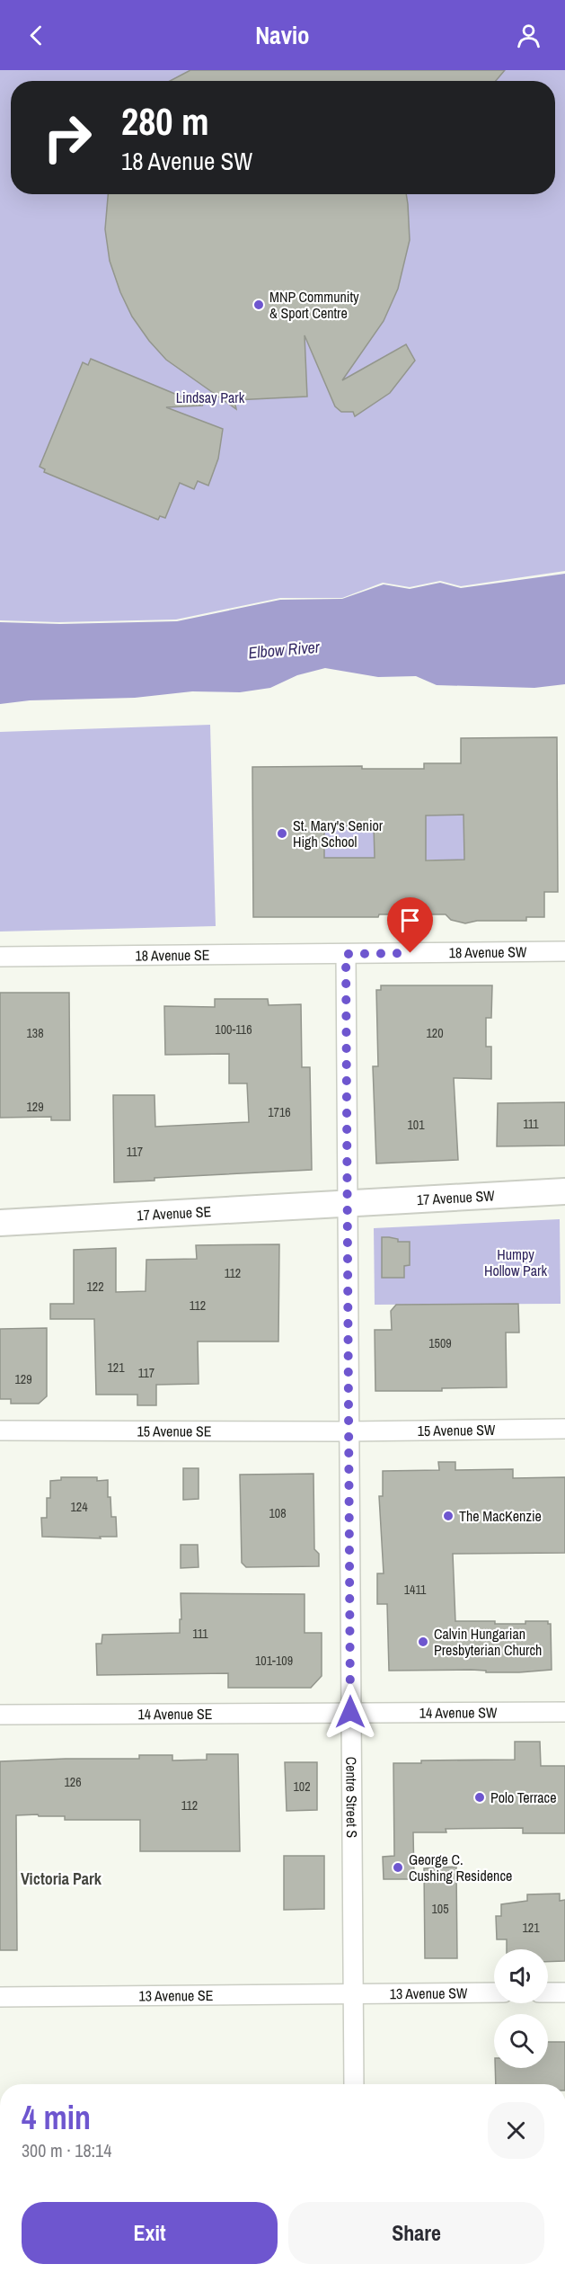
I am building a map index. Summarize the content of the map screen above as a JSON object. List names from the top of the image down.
{
  "streets": {
    "main road": ["17 Avenue SW", "17 Avenue SE"],
    "street": [
      "18 Avenue SW",
      "18 Avenue SE",
      "15 Avenue SW",
      "15 Avenue SE",
      "14 Avenue SW",
      "14 Avenue SE",
      "Centre Street S",
      "13 Avenue SW",
      "13 Avenue SE"
    ]
  },
  "crossings": [
    ["18 Avenue SW", "18 Avenue SE"],
    ["18 Avenue SW", "Centre Street S"],
    ["18 Avenue SE", "Centre Street S"],
    ["17 Avenue SW", "17 Avenue SE"],
    ["17 Avenue SW", "Centre Street S"],
    ["17 Avenue SE", "Centre Street S"],
    ["15 Avenue SW", "15 Avenue SE"],
    ["15 Avenue SW", "Centre Street S"],
    ["15 Avenue SE", "Centre Street S"],
    ["14 Avenue SW", "14 Avenue SE"],
    ["14 Avenue SW", "Centre Street S"],
    ["14 Avenue SE", "Centre Street S"],
    ["Centre Street S", "13 Avenue SW"],
    ["Centre Street S", "13 Avenue SE"],
    ["13 Avenue SW", "13 Avenue SE"]
  ],
  "districts": ["Victoria Park"],
  "water": ["Elbow River"],
  "parks": ["Lindsay Park", "Humpy Hollow Park"],
  "places": [
    "MNP Community & Sport Centre",
    "St. Mary's Senior High School",
    "The MacKenzie",
    "Calvin Hungarian Presbyterian Church",
    "Polo Terrace",
    "George C. Cushing Residence"
  ],
  "house_numbers": [
    "100-116",
    "138",
    "120",
    "129",
    "1716",
    "111",
    "101",
    "117",
    "112",
    "122",
    "112",
    "1509",
    "121",
    "117",
    "129",
    "124",
    "108",
    "1411",
    "111",
    "101-109",
    "126",
    "102",
    "112",
    "105",
    "121"
  ],
  "page": {
    "header": "Navio",
    "turn": ["280 m", "18 Avenue SW"],
    "heading": ["4 min", "300 m · 18:14"],
    "buttons": ["Exit", "Share"]
  }
}
